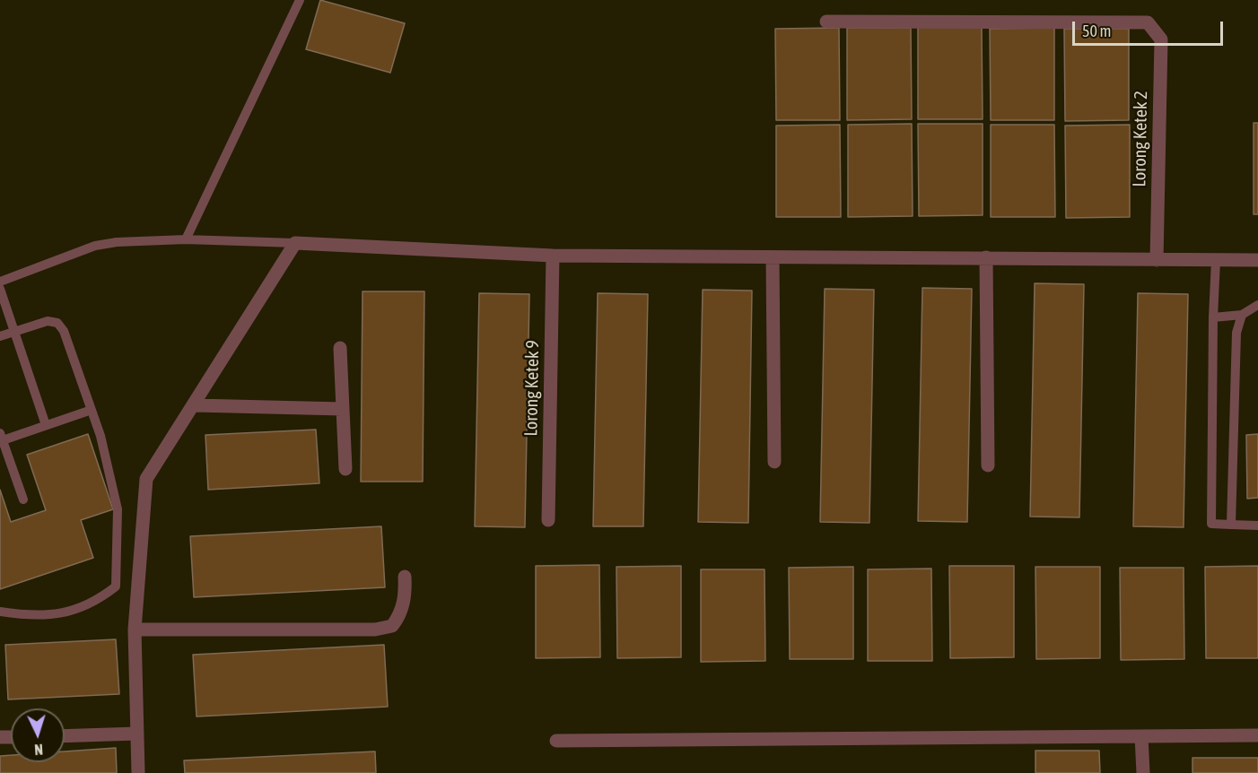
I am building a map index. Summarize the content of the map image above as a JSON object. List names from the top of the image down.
{
  "streets": {
    "street": ["Lorong Ketek 2", "Lorong Ketek 9"]
  },
  "scale_bar": "50 m",
  "north": "bottom"
}
